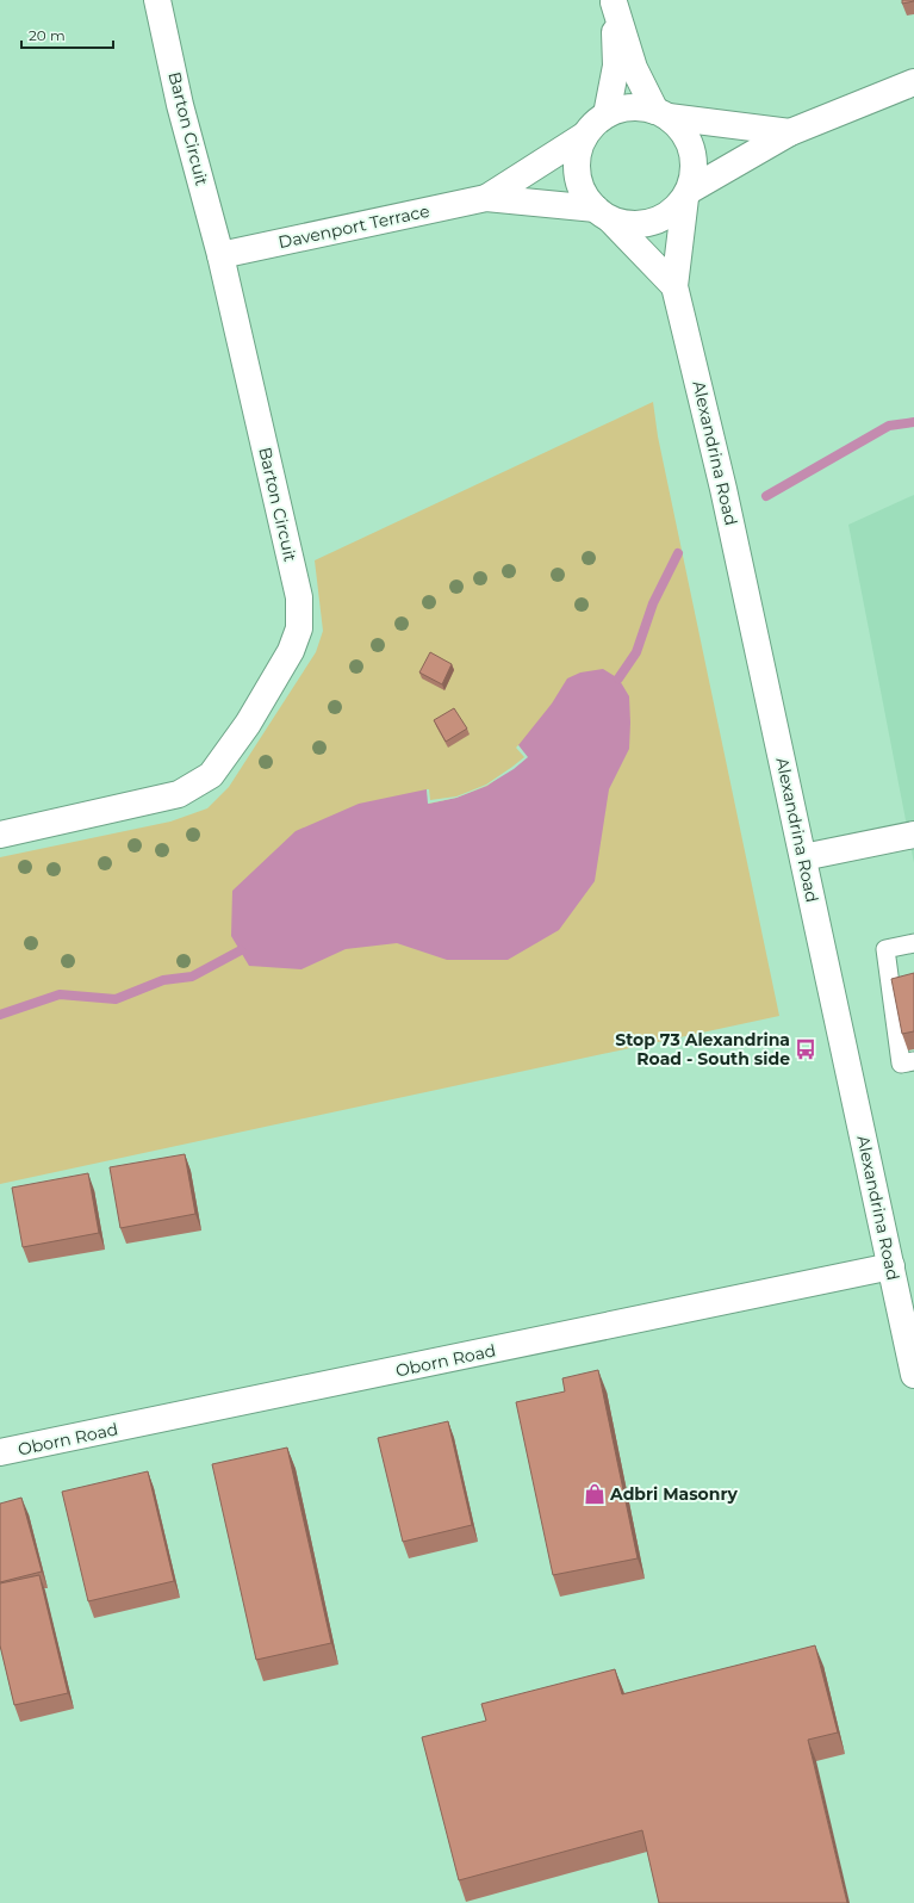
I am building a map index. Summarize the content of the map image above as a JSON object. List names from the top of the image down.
{
  "streets": {
    "street": [
      "Barton Circuit",
      "Davenport Terrace",
      "Alexandrina Road",
      "Oborn Road"
    ]
  },
  "crossings": [
    ["Barton Circuit", "Davenport Terrace"],
    ["Davenport Terrace", "Alexandrina Road"],
    ["Alexandrina Road", "Oborn Road"]
  ],
  "places": {
    "bus stop": ["Stop 73 Alexandrina Road - South side"],
    "shop": ["Adbri Masonry"]
  },
  "scale_bar": "20 m"
}
